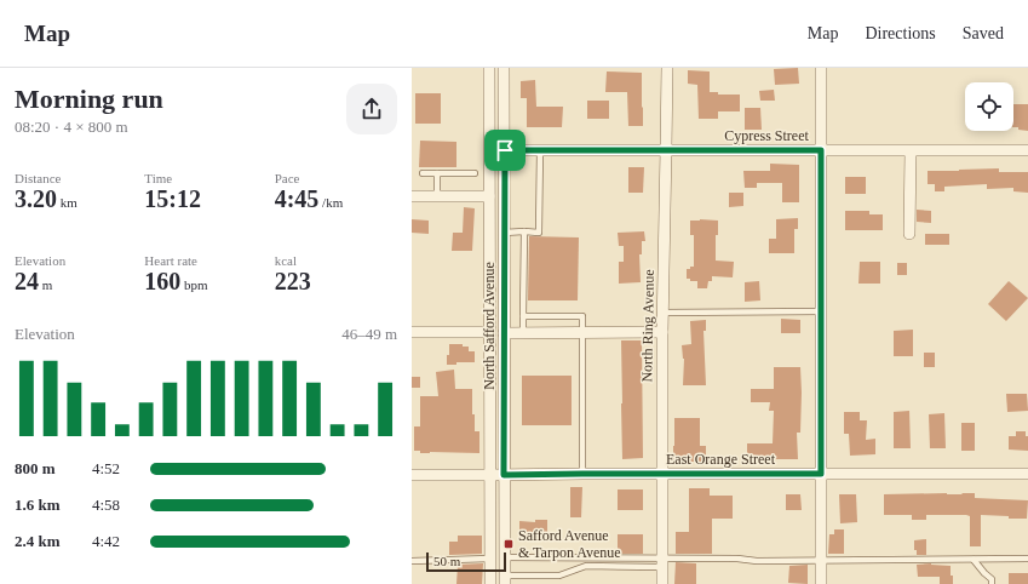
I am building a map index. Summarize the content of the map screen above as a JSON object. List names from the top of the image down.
{
  "streets": {
    "street": [
      "Cypress Street",
      "North Safford Avenue",
      "North Ring Avenue",
      "East Orange Street"
    ]
  },
  "crossings": [
    ["Cypress Street", "North Safford Avenue"],
    ["Cypress Street", "North Ring Avenue"],
    ["North Safford Avenue", "East Orange Street"],
    ["North Ring Avenue", "East Orange Street"]
  ],
  "places": {
    "transit": ["Safford Avenue & Tarpon Avenue"]
  },
  "scale_bar": "50 m",
  "page": {
    "header": "Map",
    "nav": ["Map", "Directions", "Saved"],
    "heading": ["Morning run", "08:20 · 4 × 800 m"],
    "stats": [
      ["Distance", "3.20 km"],
      ["Time", "15:12"],
      ["Pace", "4:45 /km"],
      ["Elevation", "24 m"],
      ["Heart rate", "160 bpm"],
      ["kcal", "223"]
    ],
    "chart": ["Elevation", "46–49 m"],
    "list": [
      {
        "name": "800 m",
        "note": "4:52"
      },
      {
        "name": "1.6 km",
        "note": "4:58"
      },
      {
        "name": "2.4 km",
        "note": "4:42"
      }
    ],
    "scale": "50 m"
  }
}
